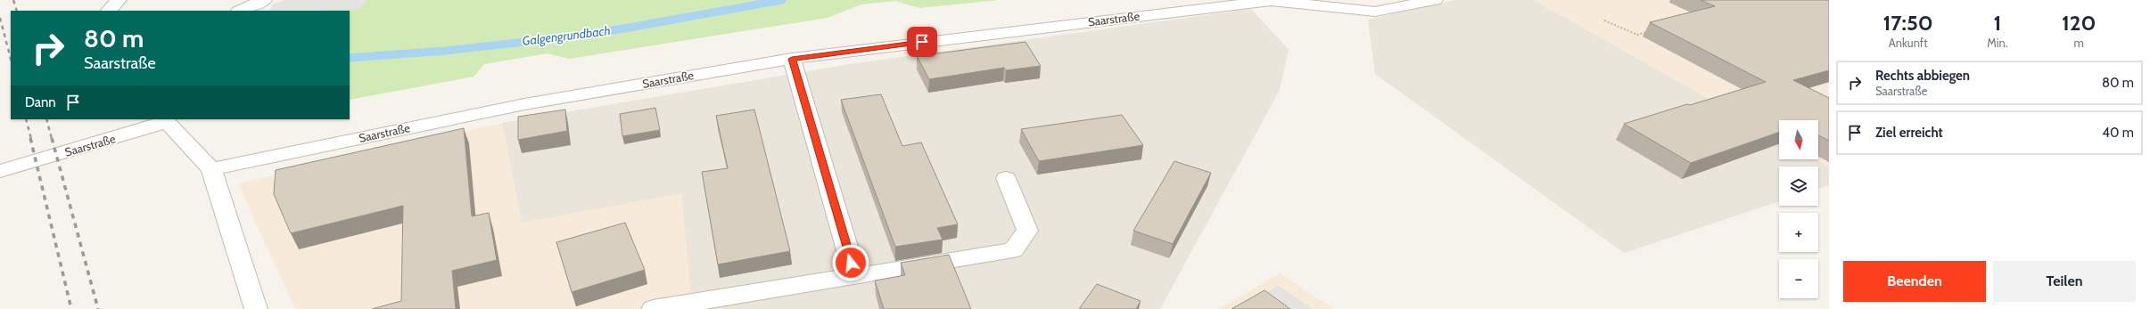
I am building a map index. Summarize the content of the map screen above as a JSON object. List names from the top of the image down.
{
  "streets": {
    "street": ["Saarstraße"]
  },
  "water": ["Galgengrundbach"],
  "north": "bottom",
  "page": {
    "eta": [
      "17:50",
      "Ankunft",
      "1",
      "Min.",
      "120",
      "m"
    ],
    "turn": ["80 m", "Saarstraße"],
    "list": [
      {
        "name": "Rechts abbiegen",
        "note": "Saarstraße",
        "value": "80 m"
      },
      {
        "name": "Ziel erreicht",
        "value": "40 m"
      }
    ],
    "then": "Dann",
    "map_buttons": ["+", "−"],
    "buttons": ["Beenden", "Teilen"]
  }
}
